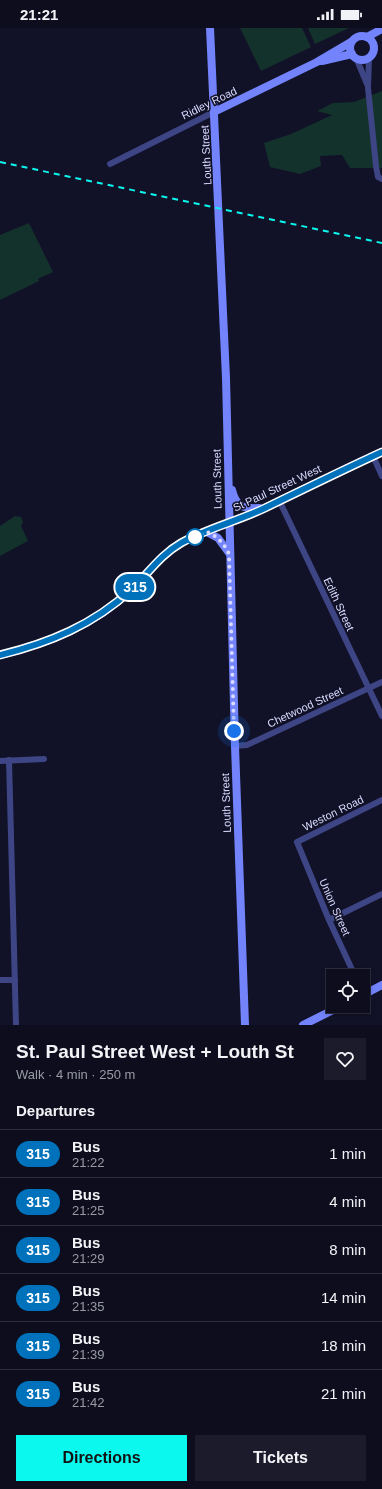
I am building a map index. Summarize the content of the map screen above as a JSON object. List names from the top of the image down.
{
  "streets": {
    "main road": ["Ridley Road", "Louth Street", "St Paul Street West"],
    "street": [
      "Edith Street",
      "Chetwood Street",
      "Weston Road",
      "Union Street"
    ]
  },
  "crossings": [
    ["Ridley Road", "Louth Street"],
    ["Louth Street", "St Paul Street West"],
    ["Louth Street", "Chetwood Street"],
    ["St Paul Street West", "Edith Street"],
    ["Edith Street", "Chetwood Street"],
    ["Weston Road", "Union Street"]
  ],
  "lines": ["bus line 315"],
  "page": {
    "status": "21:21",
    "on_map": "315",
    "heading": [
      ["St. Paul Street West + Louth St", "Walk · 4 min · 250 m"],
      "Departures"
    ],
    "list": [
      {
        "mark": "315",
        "name": "Bus",
        "note": "21:22",
        "value": "1 min"
      },
      {
        "mark": "315",
        "name": "Bus",
        "note": "21:25",
        "value": "4 min"
      },
      {
        "mark": "315",
        "name": "Bus",
        "note": "21:29",
        "value": "8 min"
      },
      {
        "mark": "315",
        "name": "Bus",
        "note": "21:35",
        "value": "14 min"
      },
      {
        "mark": "315",
        "name": "Bus",
        "note": "21:39",
        "value": "18 min"
      },
      {
        "mark": "315",
        "name": "Bus",
        "note": "21:42",
        "value": "21 min"
      }
    ],
    "buttons": ["Directions", "Tickets"]
  }
}
